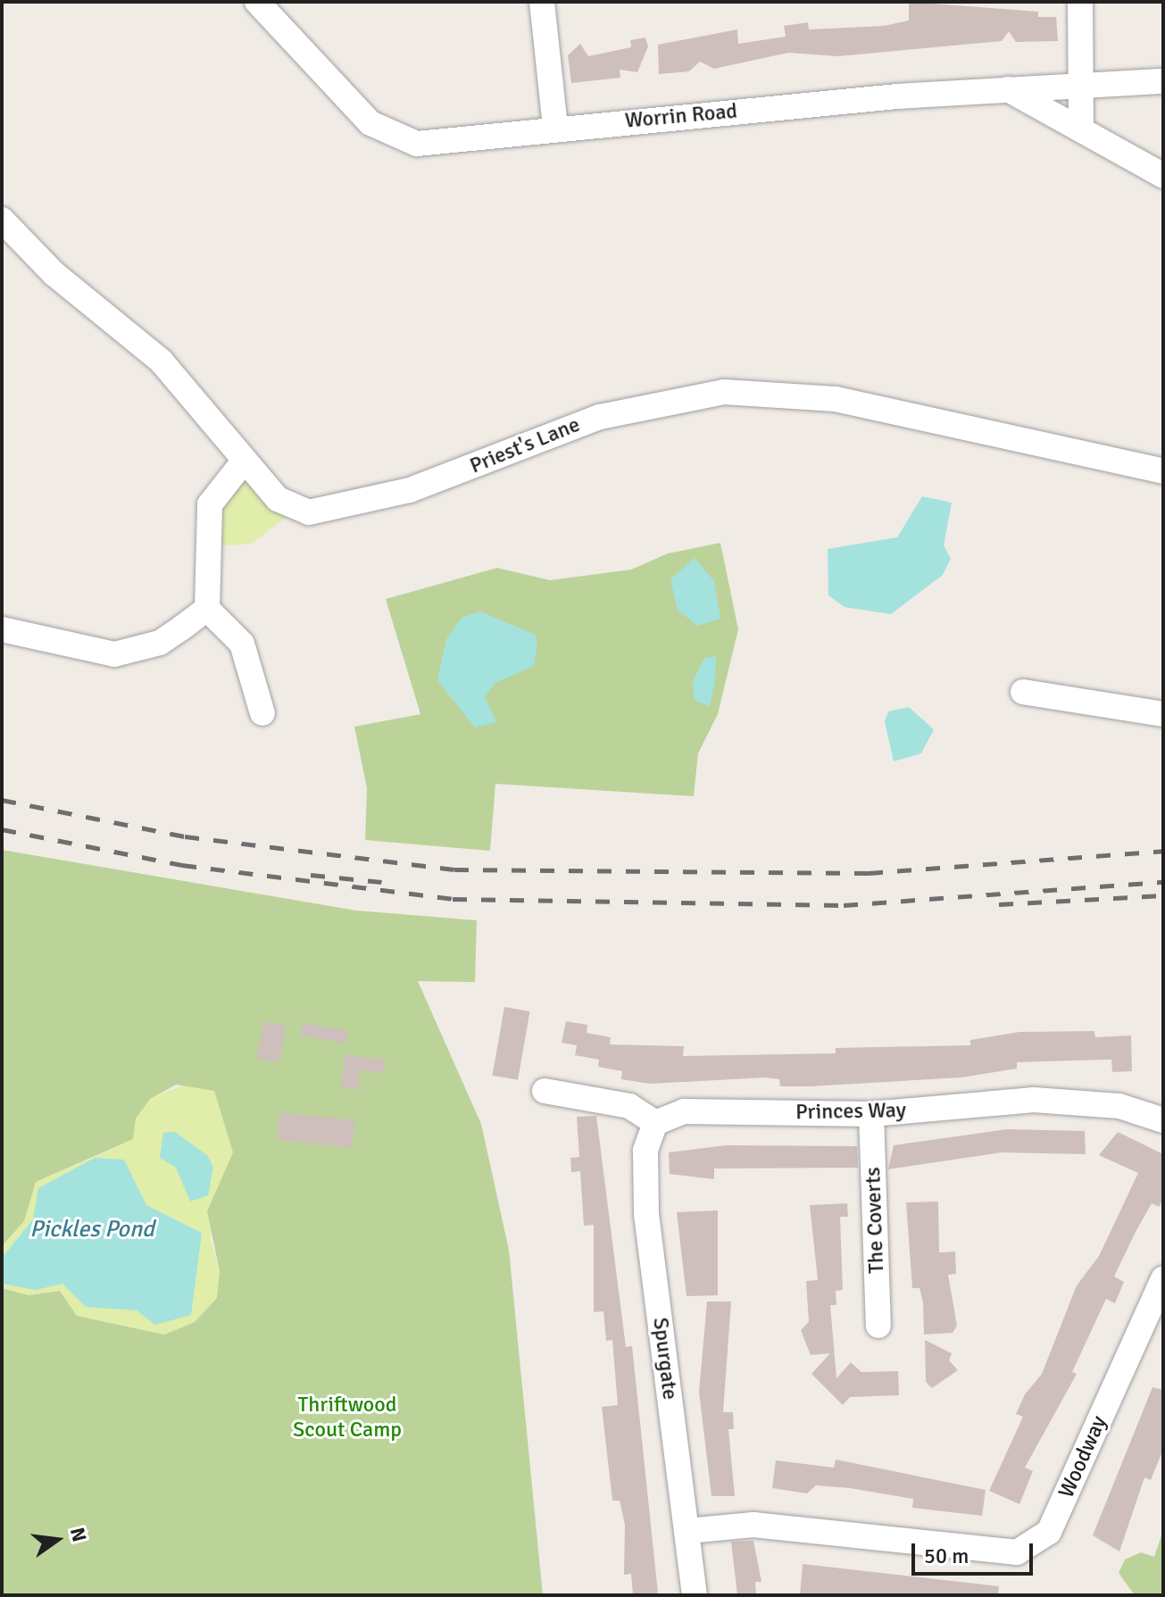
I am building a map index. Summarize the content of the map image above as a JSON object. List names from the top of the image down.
{
  "streets": {
    "street": [
      "Worrin Road",
      "Priest's Lane",
      "Princes Way",
      "The Coverts",
      "Spurgate",
      "Woodway"
    ]
  },
  "crossings": [
    ["Princes Way", "The Coverts"],
    ["Princes Way", "Spurgate"],
    ["Spurgate", "Woodway"]
  ],
  "water": ["Pickles Pond"],
  "parks": ["Thriftwood Scout Camp"],
  "scale_bar": "50 m",
  "north": "right"
}
